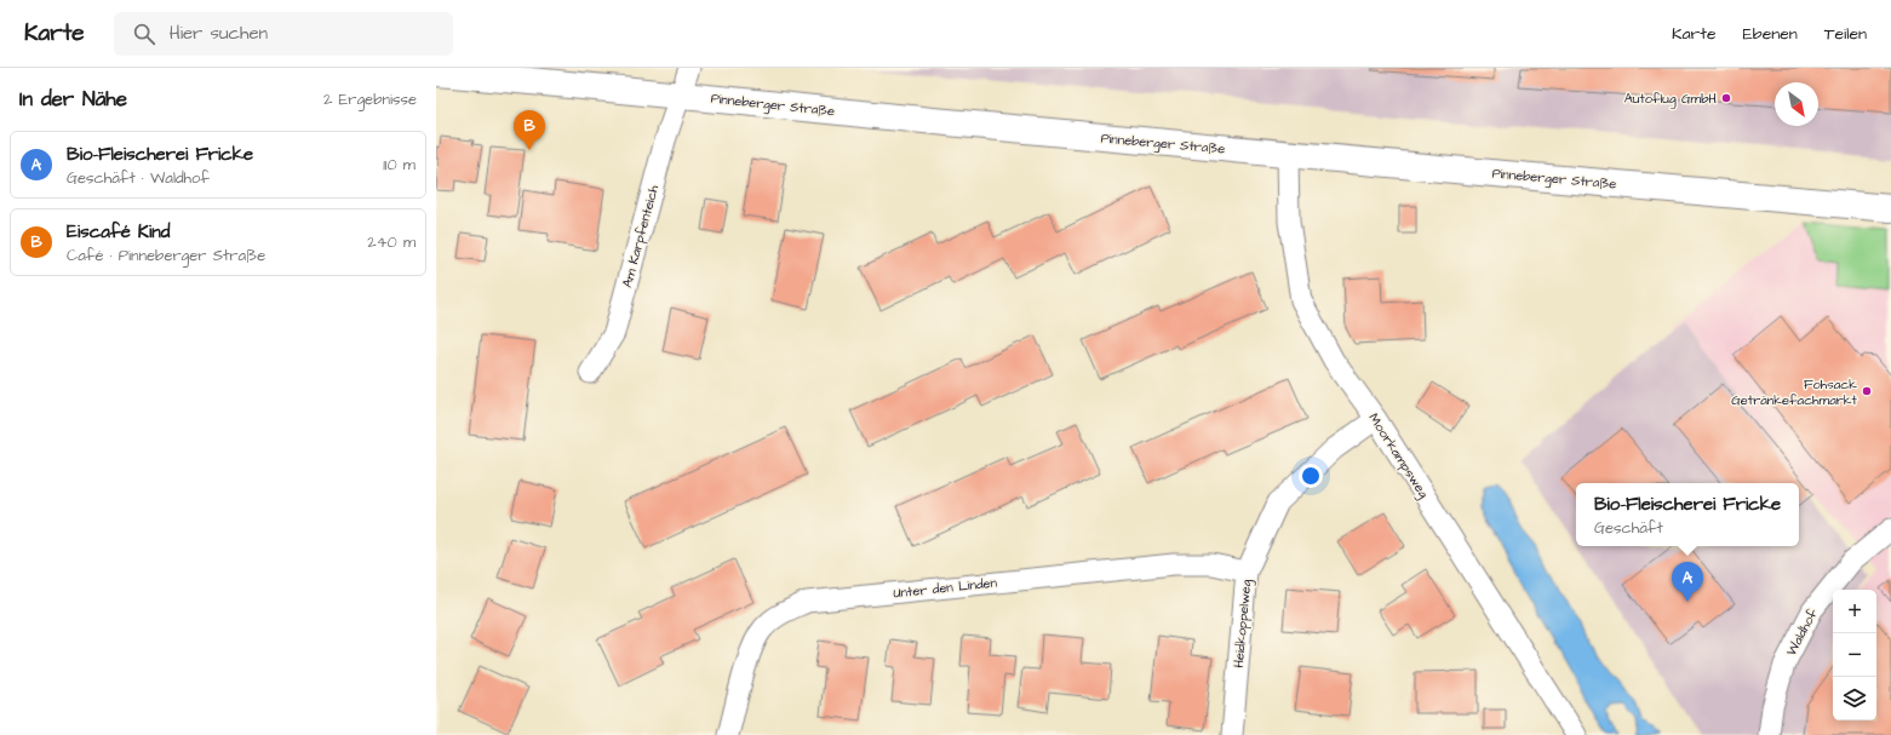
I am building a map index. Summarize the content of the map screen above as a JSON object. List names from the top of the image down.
{
  "streets": {
    "main road": ["Pinneberger Straße"],
    "street": [
      "Am Karpfenteich",
      "Moorkampsweg",
      "Unter den Linden",
      "Heidkoppelweg",
      "Waldhof"
    ]
  },
  "crossings": [
    ["Pinneberger Straße", "Am Karpfenteich"],
    ["Pinneberger Straße", "Moorkampsweg"],
    ["Moorkampsweg", "Heidkoppelweg"],
    ["Unter den Linden", "Heidkoppelweg"]
  ],
  "places": ["Autoflug GmbH", "Fohsack Getränkefachmarkt"],
  "north": "bottom right",
  "page": {
    "header": "Karte",
    "search": "Hier suchen",
    "nav": ["Karte", "Ebenen", "Teilen"],
    "heading": ["In der Nähe", "2 Ergebnisse"],
    "pins": ["B", "A"],
    "list": [
      {
        "mark": "A",
        "name": "Bio-Fleischerei Fricke",
        "note": "Geschäft · Waldhof",
        "value": "110 m"
      },
      {
        "mark": "B",
        "name": "Eiscafé Kind",
        "note": "Café · Pinneberger Straße",
        "value": "240 m"
      }
    ],
    "popup": ["Bio-Fleischerei Fricke", "Geschäft"],
    "map_buttons": ["+", "−"]
  }
}
